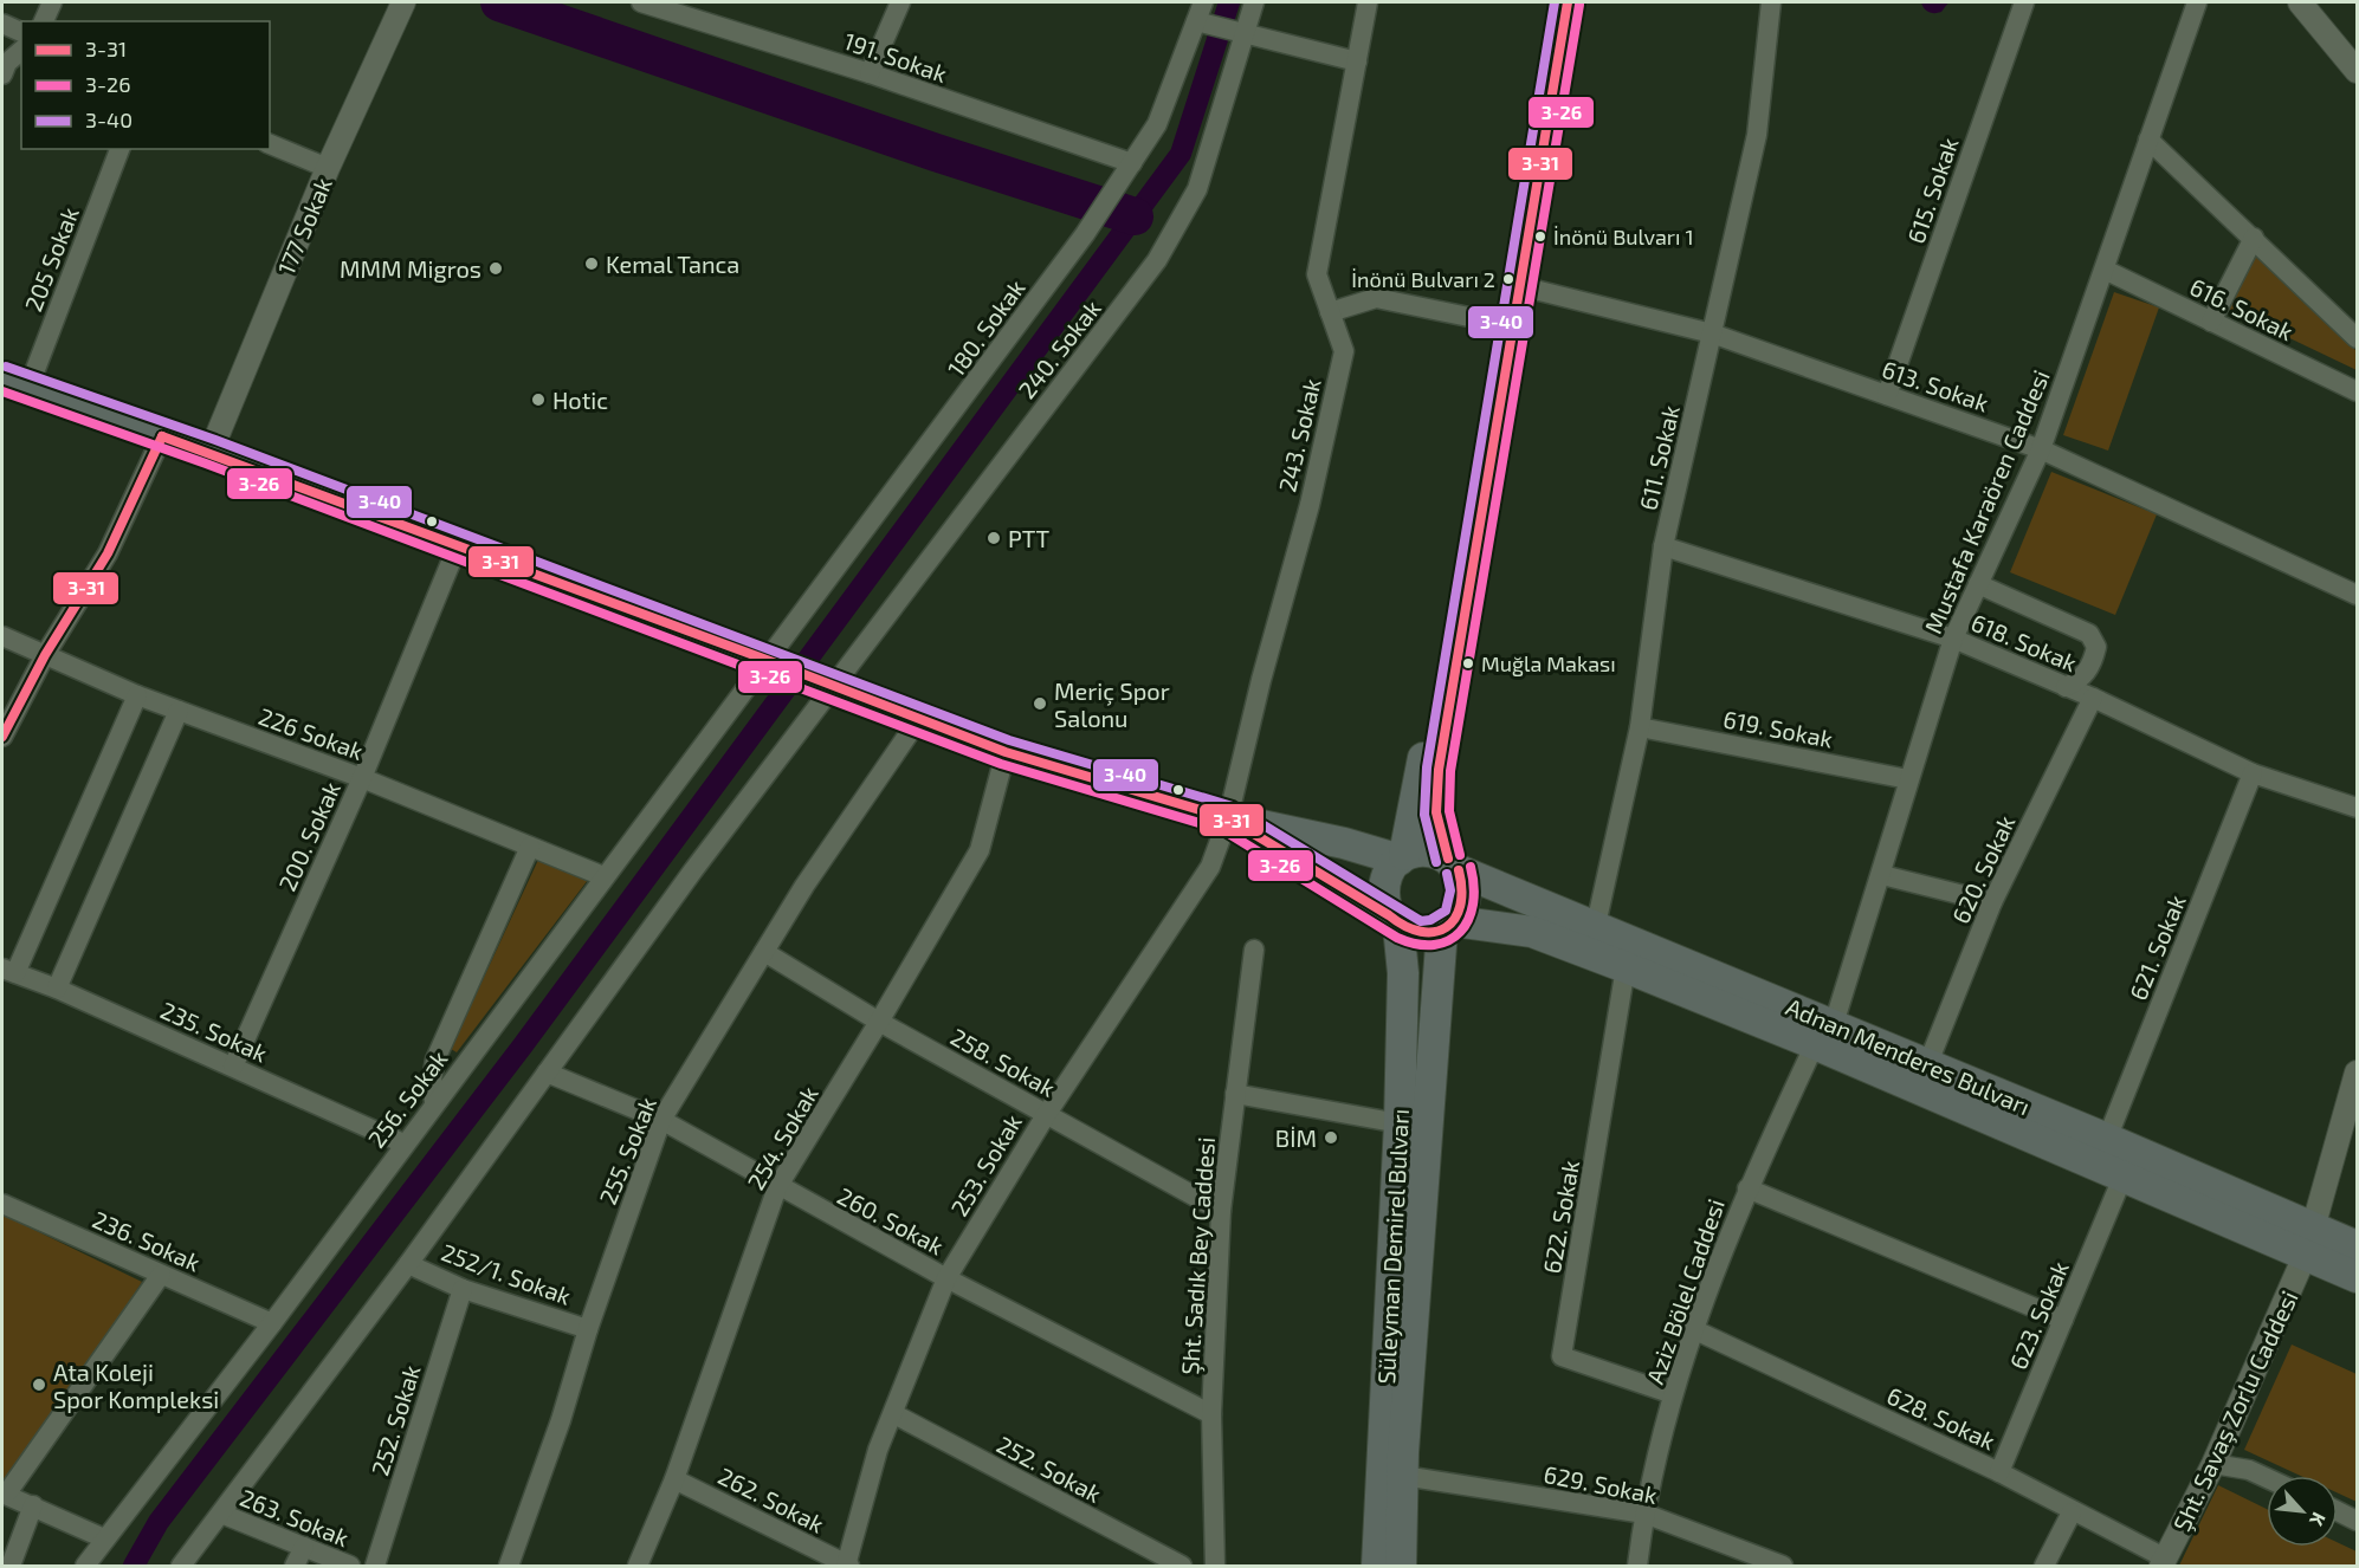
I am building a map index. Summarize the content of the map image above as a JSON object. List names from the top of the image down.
{
  "streets": {
    "main road": ["Adnan Menderes Bulvarı", "Süleyman Demirel Bulvarı"],
    "street": [
      "191. Sokak",
      "615. Sokak",
      "177 Sokak",
      "205 Sokak",
      "616. Sokak",
      "180. Sokak",
      "240. Sokak",
      "613. Sokak",
      "243. Sokak",
      "611. Sokak",
      "Mustafa Karaören Caddesi",
      "618. Sokak",
      "619. Sokak",
      "226 Sokak",
      "200. Sokak",
      "620. Sokak",
      "621. Sokak",
      "235. Sokak",
      "258. Sokak",
      "256. Sokak",
      "254. Sokak",
      "255. Sokak",
      "253. Sokak",
      "622. Sokak",
      "260. Sokak",
      "236. Sokak",
      "Şht. Sadık Bey Caddesi",
      "252/1. Sokak",
      "Aziz Bölel Caddesi",
      "623. Sokak",
      "Şht. Savaş Zorlu Caddesi",
      "628. Sokak",
      "252. Sokak",
      "629. Sokak",
      "262. Sokak",
      "263. Sokak"
    ]
  },
  "crossings": [
    ["191. Sokak", "180. Sokak"],
    ["615. Sokak", "613. Sokak"],
    ["616. Sokak", "Mustafa Karaören Caddesi"],
    ["180. Sokak", "256. Sokak"],
    ["613. Sokak", "611. Sokak"],
    ["613. Sokak", "Mustafa Karaören Caddesi"],
    ["243. Sokak", "Adnan Menderes Bulvarı"],
    ["243. Sokak", "253. Sokak"],
    ["611. Sokak", "618. Sokak"],
    ["611. Sokak", "619. Sokak"],
    ["611. Sokak", "Adnan Menderes Bulvarı"],
    ["Mustafa Karaören Caddesi", "618. Sokak"],
    ["Mustafa Karaören Caddesi", "619. Sokak"],
    ["Mustafa Karaören Caddesi", "Adnan Menderes Bulvarı"],
    ["Mustafa Karaören Caddesi", "Aziz Bölel Caddesi"],
    ["618. Sokak", "620. Sokak"],
    ["618. Sokak", "621. Sokak"],
    ["226 Sokak", "200. Sokak"],
    ["226 Sokak", "256. Sokak"],
    ["200. Sokak", "235. Sokak"],
    ["620. Sokak", "Adnan Menderes Bulvarı"],
    ["621. Sokak", "Adnan Menderes Bulvarı"],
    ["235. Sokak", "256. Sokak"],
    ["Adnan Menderes Bulvarı", "253. Sokak"],
    ["Adnan Menderes Bulvarı", "622. Sokak"],
    ["Adnan Menderes Bulvarı", "Süleyman Demirel Bulvarı"],
    ["Adnan Menderes Bulvarı", "Aziz Bölel Caddesi"],
    ["Adnan Menderes Bulvarı", "623. Sokak"],
    ["Adnan Menderes Bulvarı", "Şht. Savaş Zorlu Caddesi"],
    ["258. Sokak", "254. Sokak"],
    ["258. Sokak", "255. Sokak"],
    ["258. Sokak", "253. Sokak"],
    ["258. Sokak", "Şht. Sadık Bey Caddesi"],
    ["256. Sokak", "236. Sokak"],
    ["254. Sokak", "260. Sokak"],
    ["254. Sokak", "262. Sokak"],
    ["255. Sokak", "260. Sokak"],
    ["255. Sokak", "252/1. Sokak"],
    ["253. Sokak", "260. Sokak"],
    ["253. Sokak", "252. Sokak"],
    ["253. Sokak", "262. Sokak"],
    ["622. Sokak", "Aziz Bölel Caddesi"],
    ["260. Sokak", "Şht. Sadık Bey Caddesi"],
    ["Süleyman Demirel Bulvarı", "629. Sokak"],
    ["252/1. Sokak", "252. Sokak"],
    ["Aziz Bölel Caddesi", "628. Sokak"],
    ["Aziz Bölel Caddesi", "629. Sokak"],
    ["623. Sokak", "628. Sokak"],
    ["Şht. Savaş Zorlu Caddesi", "628. Sokak"]
  ],
  "places": [
    "İnönü Bulvarı 1",
    "Kemal Tanca",
    "MMM Migros",
    "İnönü Bulvarı 2",
    "Hotic",
    "PTT",
    "Muğla Makası",
    "Meriç Spor Salonu",
    "BİM",
    "Ata Koleji Spor Kompleksi"
  ],
  "lines": ["transit line 3-31", "transit line 3-40", "transit line 3-26"],
  "legend": ["3-31", "3-26", "3-40"],
  "north": "bottom right"
}
